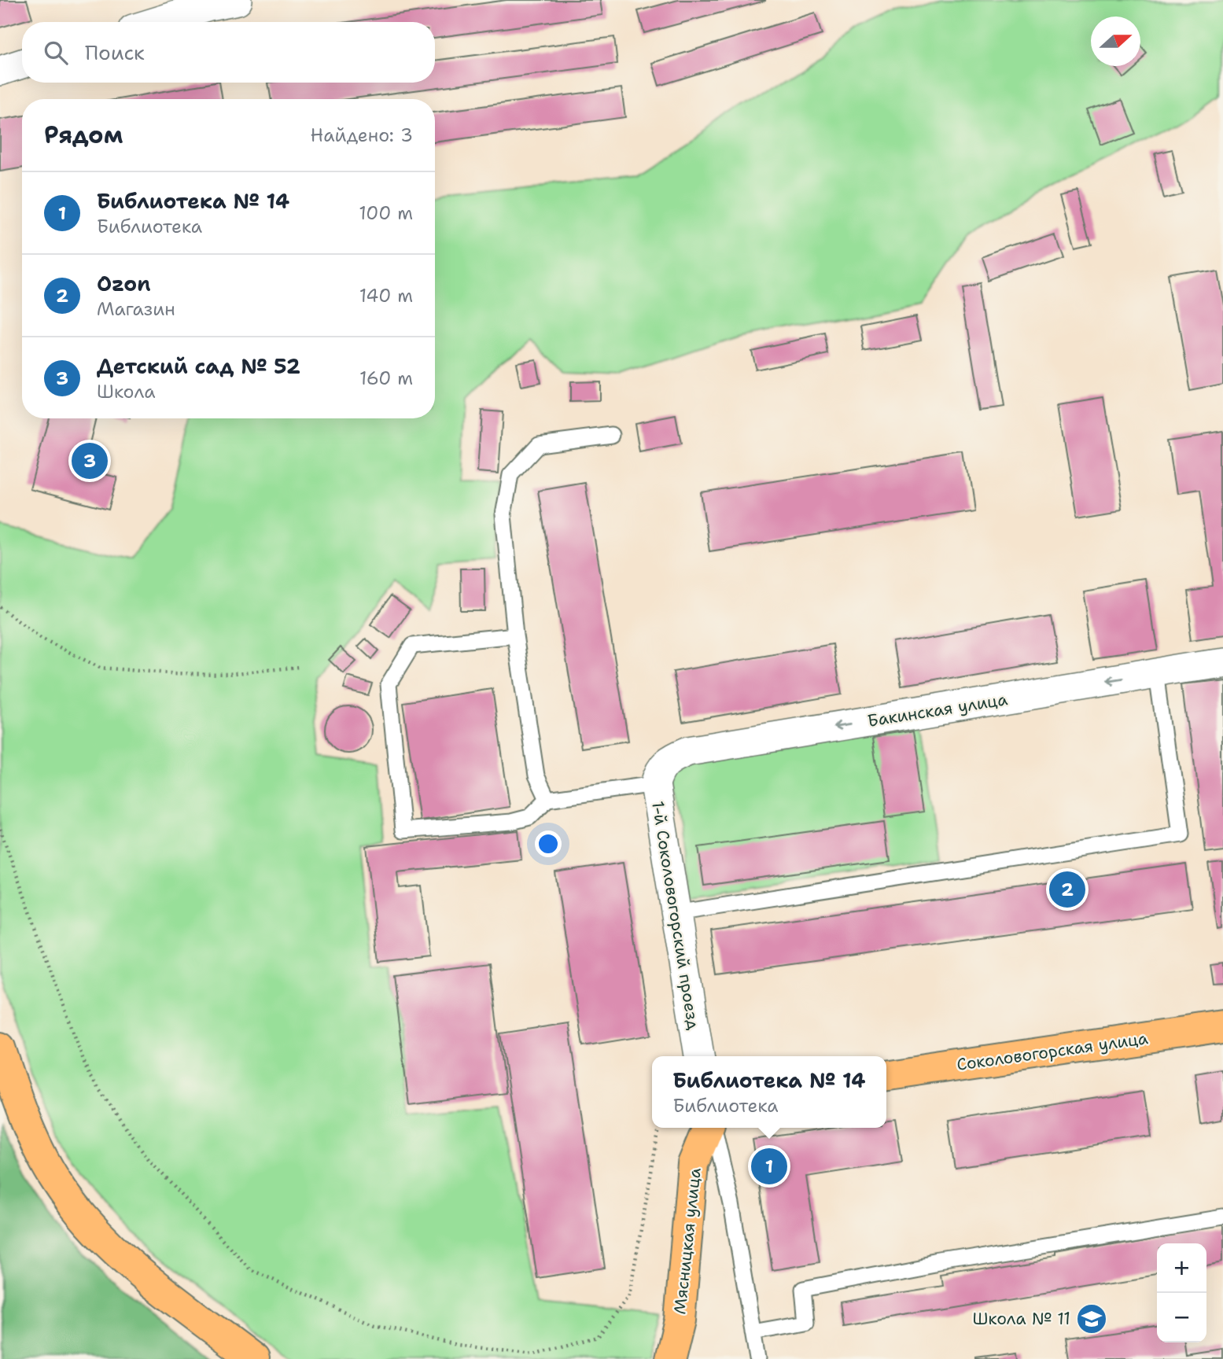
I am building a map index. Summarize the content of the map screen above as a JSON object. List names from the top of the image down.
{
  "streets": {
    "main road": ["Соколовогорская улица", "Мясницкая улица"],
    "street": ["Бакинская улица", "1-й Соколовогорский проезд"]
  },
  "crossings": [
    ["Бакинская улица", "1-й Соколовогорский проезд"]
  ],
  "one_way": ["Бакинская улица"],
  "places": {
    "school or university": ["Школа № 11"]
  },
  "north": "right",
  "page": {
    "search": "Поиск",
    "heading": ["Рядом", "Найдено: 3"],
    "list": [
      {
        "mark": "1",
        "name": "Библиотека № 14",
        "note": "Библиотека",
        "value": "100 m"
      },
      {
        "mark": "2",
        "name": "Ozon",
        "note": "Магазин",
        "value": "140 m"
      },
      {
        "mark": "3",
        "name": "Детский сад № 52",
        "note": "Школа",
        "value": "160 m"
      }
    ],
    "pins": ["3", "2", "1"],
    "popup": ["Библиотека № 14", "Библиотека"],
    "map_buttons": ["+", "−"]
  }
}
